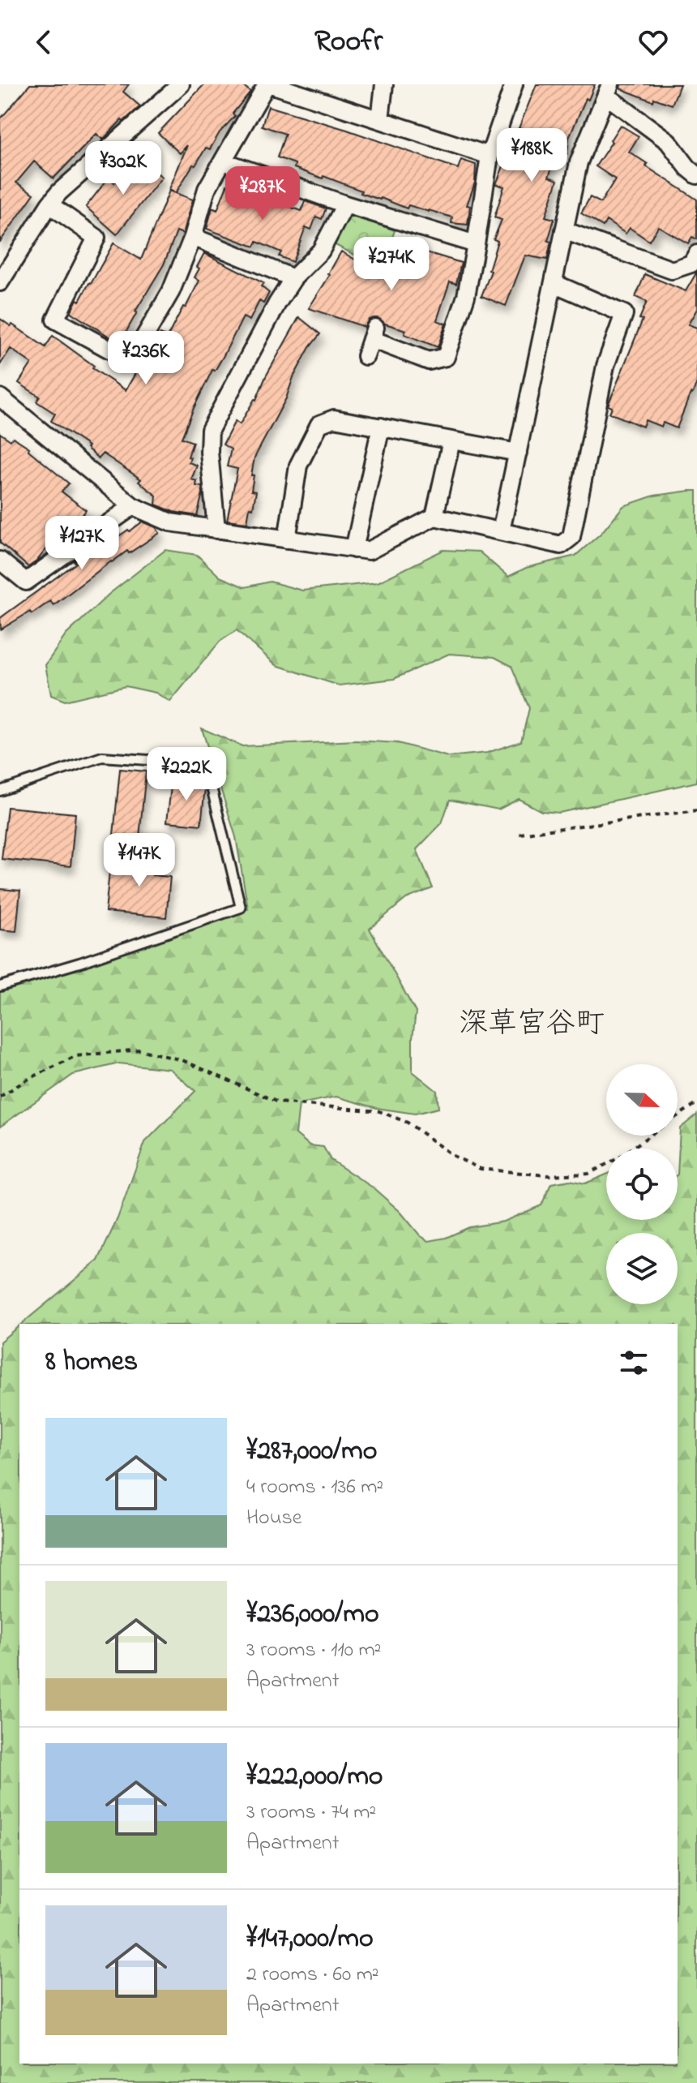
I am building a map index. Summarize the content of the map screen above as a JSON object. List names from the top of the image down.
{
  "districts": ["深草宮谷町"],
  "north": "right",
  "page": {
    "header": "Roofr",
    "price": [
      "¥188K",
      "¥302K",
      "¥287K",
      "¥274K",
      "¥236K",
      "¥127K",
      "¥222K",
      "¥147K"
    ],
    "heading": "8 homes",
    "list": [
      {
        "name": "¥287,000/mo",
        "note": "4 rooms · 136 m² · House"
      },
      {
        "name": "¥236,000/mo",
        "note": "3 rooms · 110 m² · Apartment"
      },
      {
        "name": "¥222,000/mo",
        "note": "3 rooms · 74 m² · Apartment"
      },
      {
        "name": "¥147,000/mo",
        "note": "2 rooms · 60 m² · Apartment"
      }
    ]
  }
}
